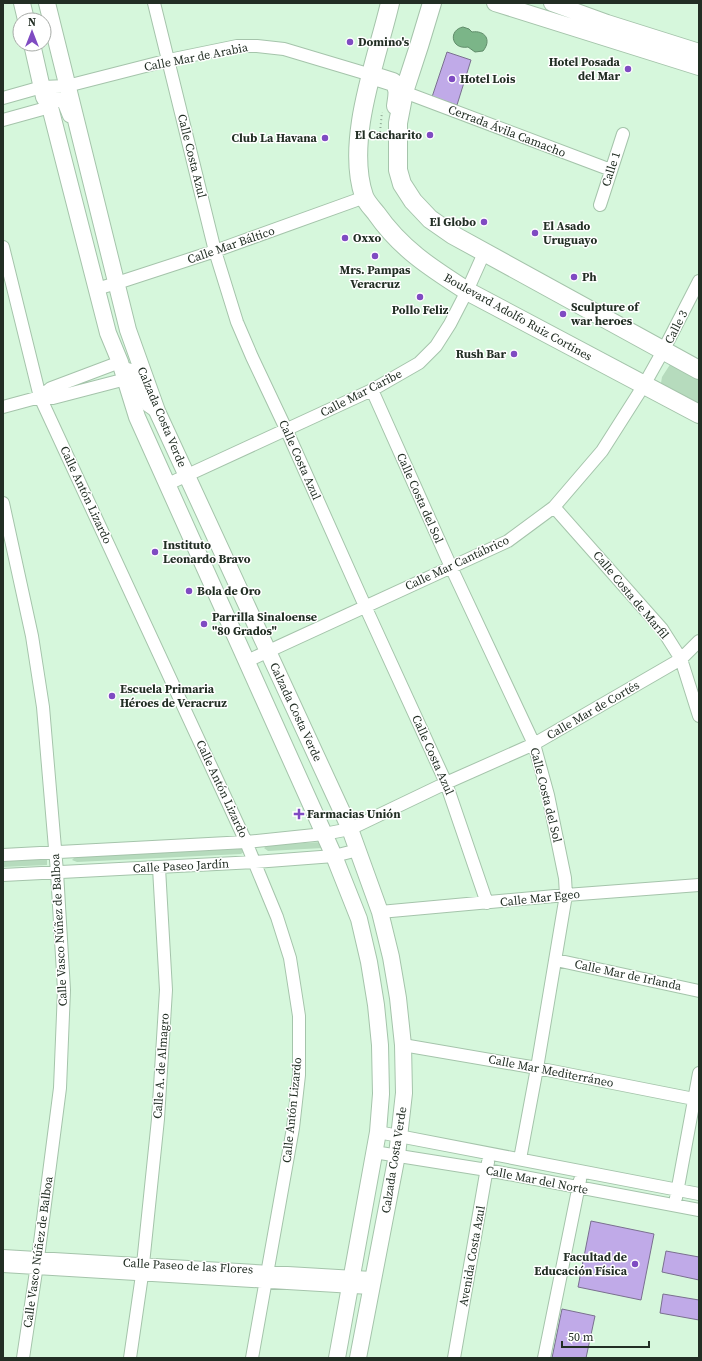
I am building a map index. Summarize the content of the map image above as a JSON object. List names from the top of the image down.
{
  "streets": {
    "main road": ["Boulevard Adolfo Ruiz Cortines", "Calzada Costa Verde"],
    "street": [
      "Calle Mar de Arabia",
      "Cerrada Ávila Camacho",
      "Calle Costa Azul",
      "Calle 1",
      "Calle Mar Báltico",
      "Calle 3",
      "Calle Mar Caribe",
      "Calle Antón Lizardo",
      "Calle Costa del Sol",
      "Calle Mar Cantábrico",
      "Calle Costa de Marfil",
      "Calle Mar de Cortés",
      "Calle Paseo Jardín",
      "Calle Mar Egeo",
      "Calle Vasco Núñez de Balboa",
      "Calle Mar de Irlanda",
      "Calle A. de Almagro",
      "Calle Mar Mediterráneo",
      "Calle Mar del Norte",
      "Avenida Costa Azul",
      "Calle Paseo de las Flores"
    ]
  },
  "crossings": [
    ["Calle Mar de Arabia", "Calle Costa Azul"],
    ["Calle Mar de Arabia", "Boulevard Adolfo Ruiz Cortines"],
    ["Calle Mar de Arabia", "Calzada Costa Verde"],
    ["Cerrada Ávila Camacho", "Calle 1"],
    ["Calle Costa Azul", "Calle Mar Báltico"],
    ["Calle Costa Azul", "Calle Mar Caribe"],
    ["Calle Costa Azul", "Calle Mar Cantábrico"],
    ["Calle Costa Azul", "Calle Mar de Cortés"],
    ["Calle Costa Azul", "Calle Mar Egeo"],
    ["Calle Mar Báltico", "Boulevard Adolfo Ruiz Cortines"],
    ["Calle Mar Báltico", "Calzada Costa Verde"],
    ["Boulevard Adolfo Ruiz Cortines", "Calle Mar Caribe"],
    ["Boulevard Adolfo Ruiz Cortines", "Calle Mar Cantábrico"],
    ["Calle 3", "Calle Mar Cantábrico"],
    ["Calle Mar Caribe", "Calzada Costa Verde"],
    ["Calle Mar Caribe", "Calle Costa del Sol"],
    ["Calzada Costa Verde", "Calle Mar Cantábrico"],
    ["Calzada Costa Verde", "Calle Mar de Cortés"],
    ["Calzada Costa Verde", "Calle Paseo Jardín"],
    ["Calzada Costa Verde", "Calle Mar Egeo"],
    ["Calzada Costa Verde", "Calle Mar Mediterráneo"],
    ["Calzada Costa Verde", "Calle Mar del Norte"],
    ["Calzada Costa Verde", "Calle Paseo de las Flores"],
    ["Calle Antón Lizardo", "Calle Paseo Jardín"],
    ["Calle Antón Lizardo", "Calle Paseo de las Flores"],
    ["Calle Costa del Sol", "Calle Mar Cantábrico"],
    ["Calle Costa del Sol", "Calle Mar de Cortés"],
    ["Calle Costa del Sol", "Calle Mar Egeo"],
    ["Calle Costa del Sol", "Calle Mar de Irlanda"],
    ["Calle Costa del Sol", "Calle Mar Mediterráneo"],
    ["Calle Costa del Sol", "Calle Mar del Norte"],
    ["Calle Mar Cantábrico", "Calle Costa de Marfil"],
    ["Calle Costa de Marfil", "Calle Mar de Cortés"],
    ["Calle Mar de Cortés", "Calle Paseo Jardín"],
    ["Calle Paseo Jardín", "Calle Vasco Núñez de Balboa"],
    ["Calle Paseo Jardín", "Calle A. de Almagro"],
    ["Calle Vasco Núñez de Balboa", "Calle Paseo de las Flores"],
    ["Calle A. de Almagro", "Calle Paseo de las Flores"],
    ["Calle Mar del Norte", "Avenida Costa Azul"]
  ],
  "places": {
    "other": [
      "Domino's",
      "Hotel Posada del Mar",
      "Hotel Lois",
      "El Cacharito",
      "Club La Havana",
      "El Globo",
      "El Asado Uruguayo",
      "Oxxo",
      "Mrs. Pampas Veracruz",
      "Ph",
      "Pollo Feliz",
      "Sculpture of war heroes",
      "Rush Bar",
      "Instituto Leonardo Bravo",
      "Bola de Oro",
      "Parrilla Sinaloense \"80 Grados\"",
      "Escuela Primaria Héroes de Veracruz",
      "Facultad de Educación Física"
    ],
    "health": ["Farmacias Unión"]
  },
  "scale_bar": "50 m",
  "north": "top"
}
